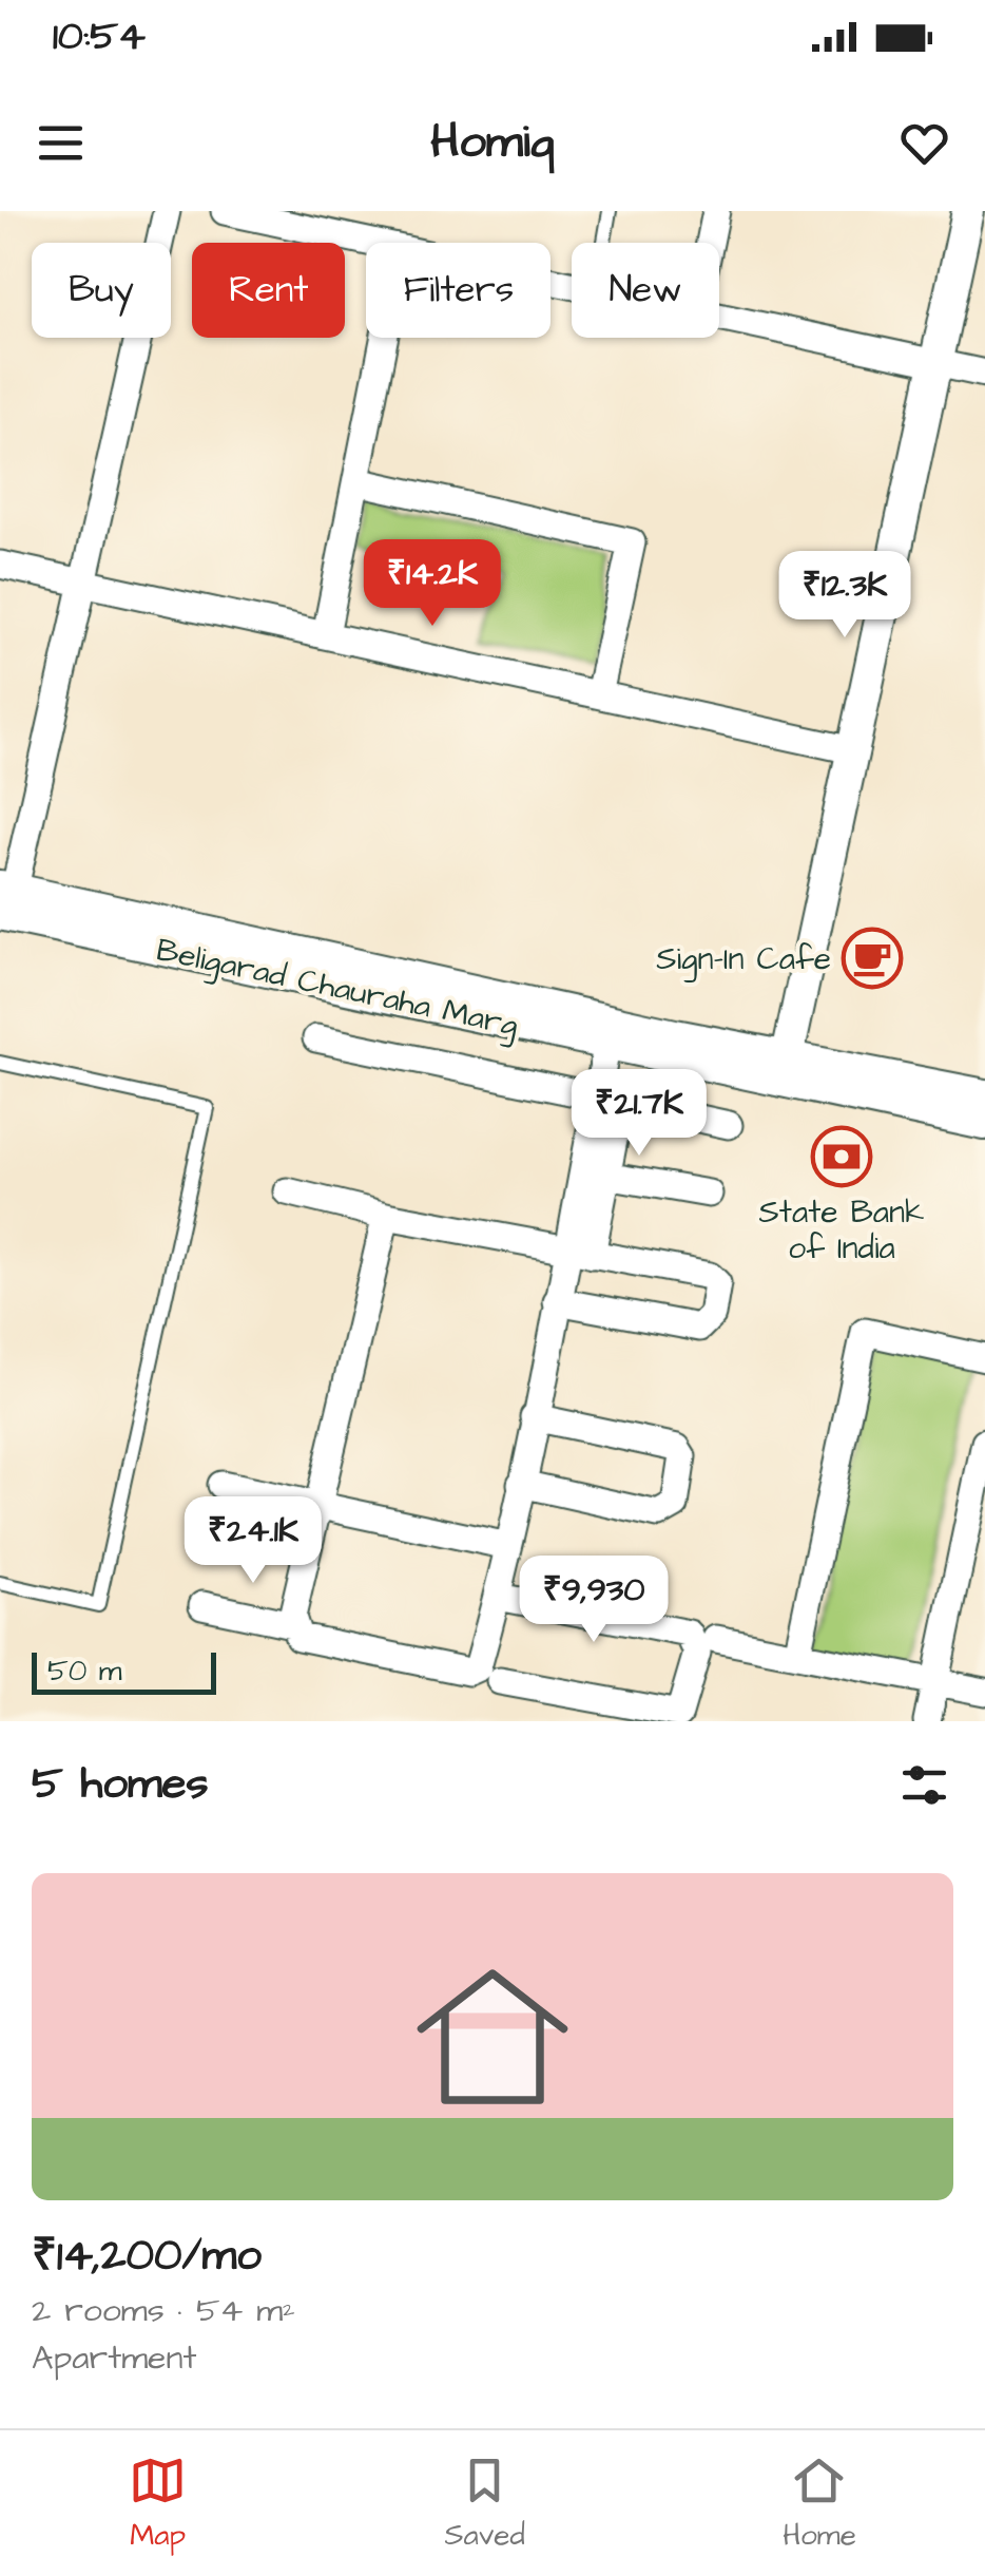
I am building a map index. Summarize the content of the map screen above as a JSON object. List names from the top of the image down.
{
  "streets": {
    "street": ["Beligarad Chauraha Marg"]
  },
  "places": {
    "cafe": ["Sign-In Cafe"],
    "bank": ["State Bank of India"]
  },
  "scale_bar": "50 m",
  "page": {
    "status": "10:54",
    "header": "Homiq",
    "chip": [
      "Buy",
      "Rent",
      "Filters",
      "New"
    ],
    "price": [
      "₹14.2K",
      "₹12.3K",
      "₹21.7K",
      "₹24.1K",
      "₹9,930"
    ],
    "scale": "50 m",
    "heading": "5 homes",
    "list": [
      {
        "name": "₹14,200/mo",
        "note": "2 rooms · 54 m² · Apartment"
      }
    ],
    "tabs": ["Map", "Saved", "Home"]
  }
}
